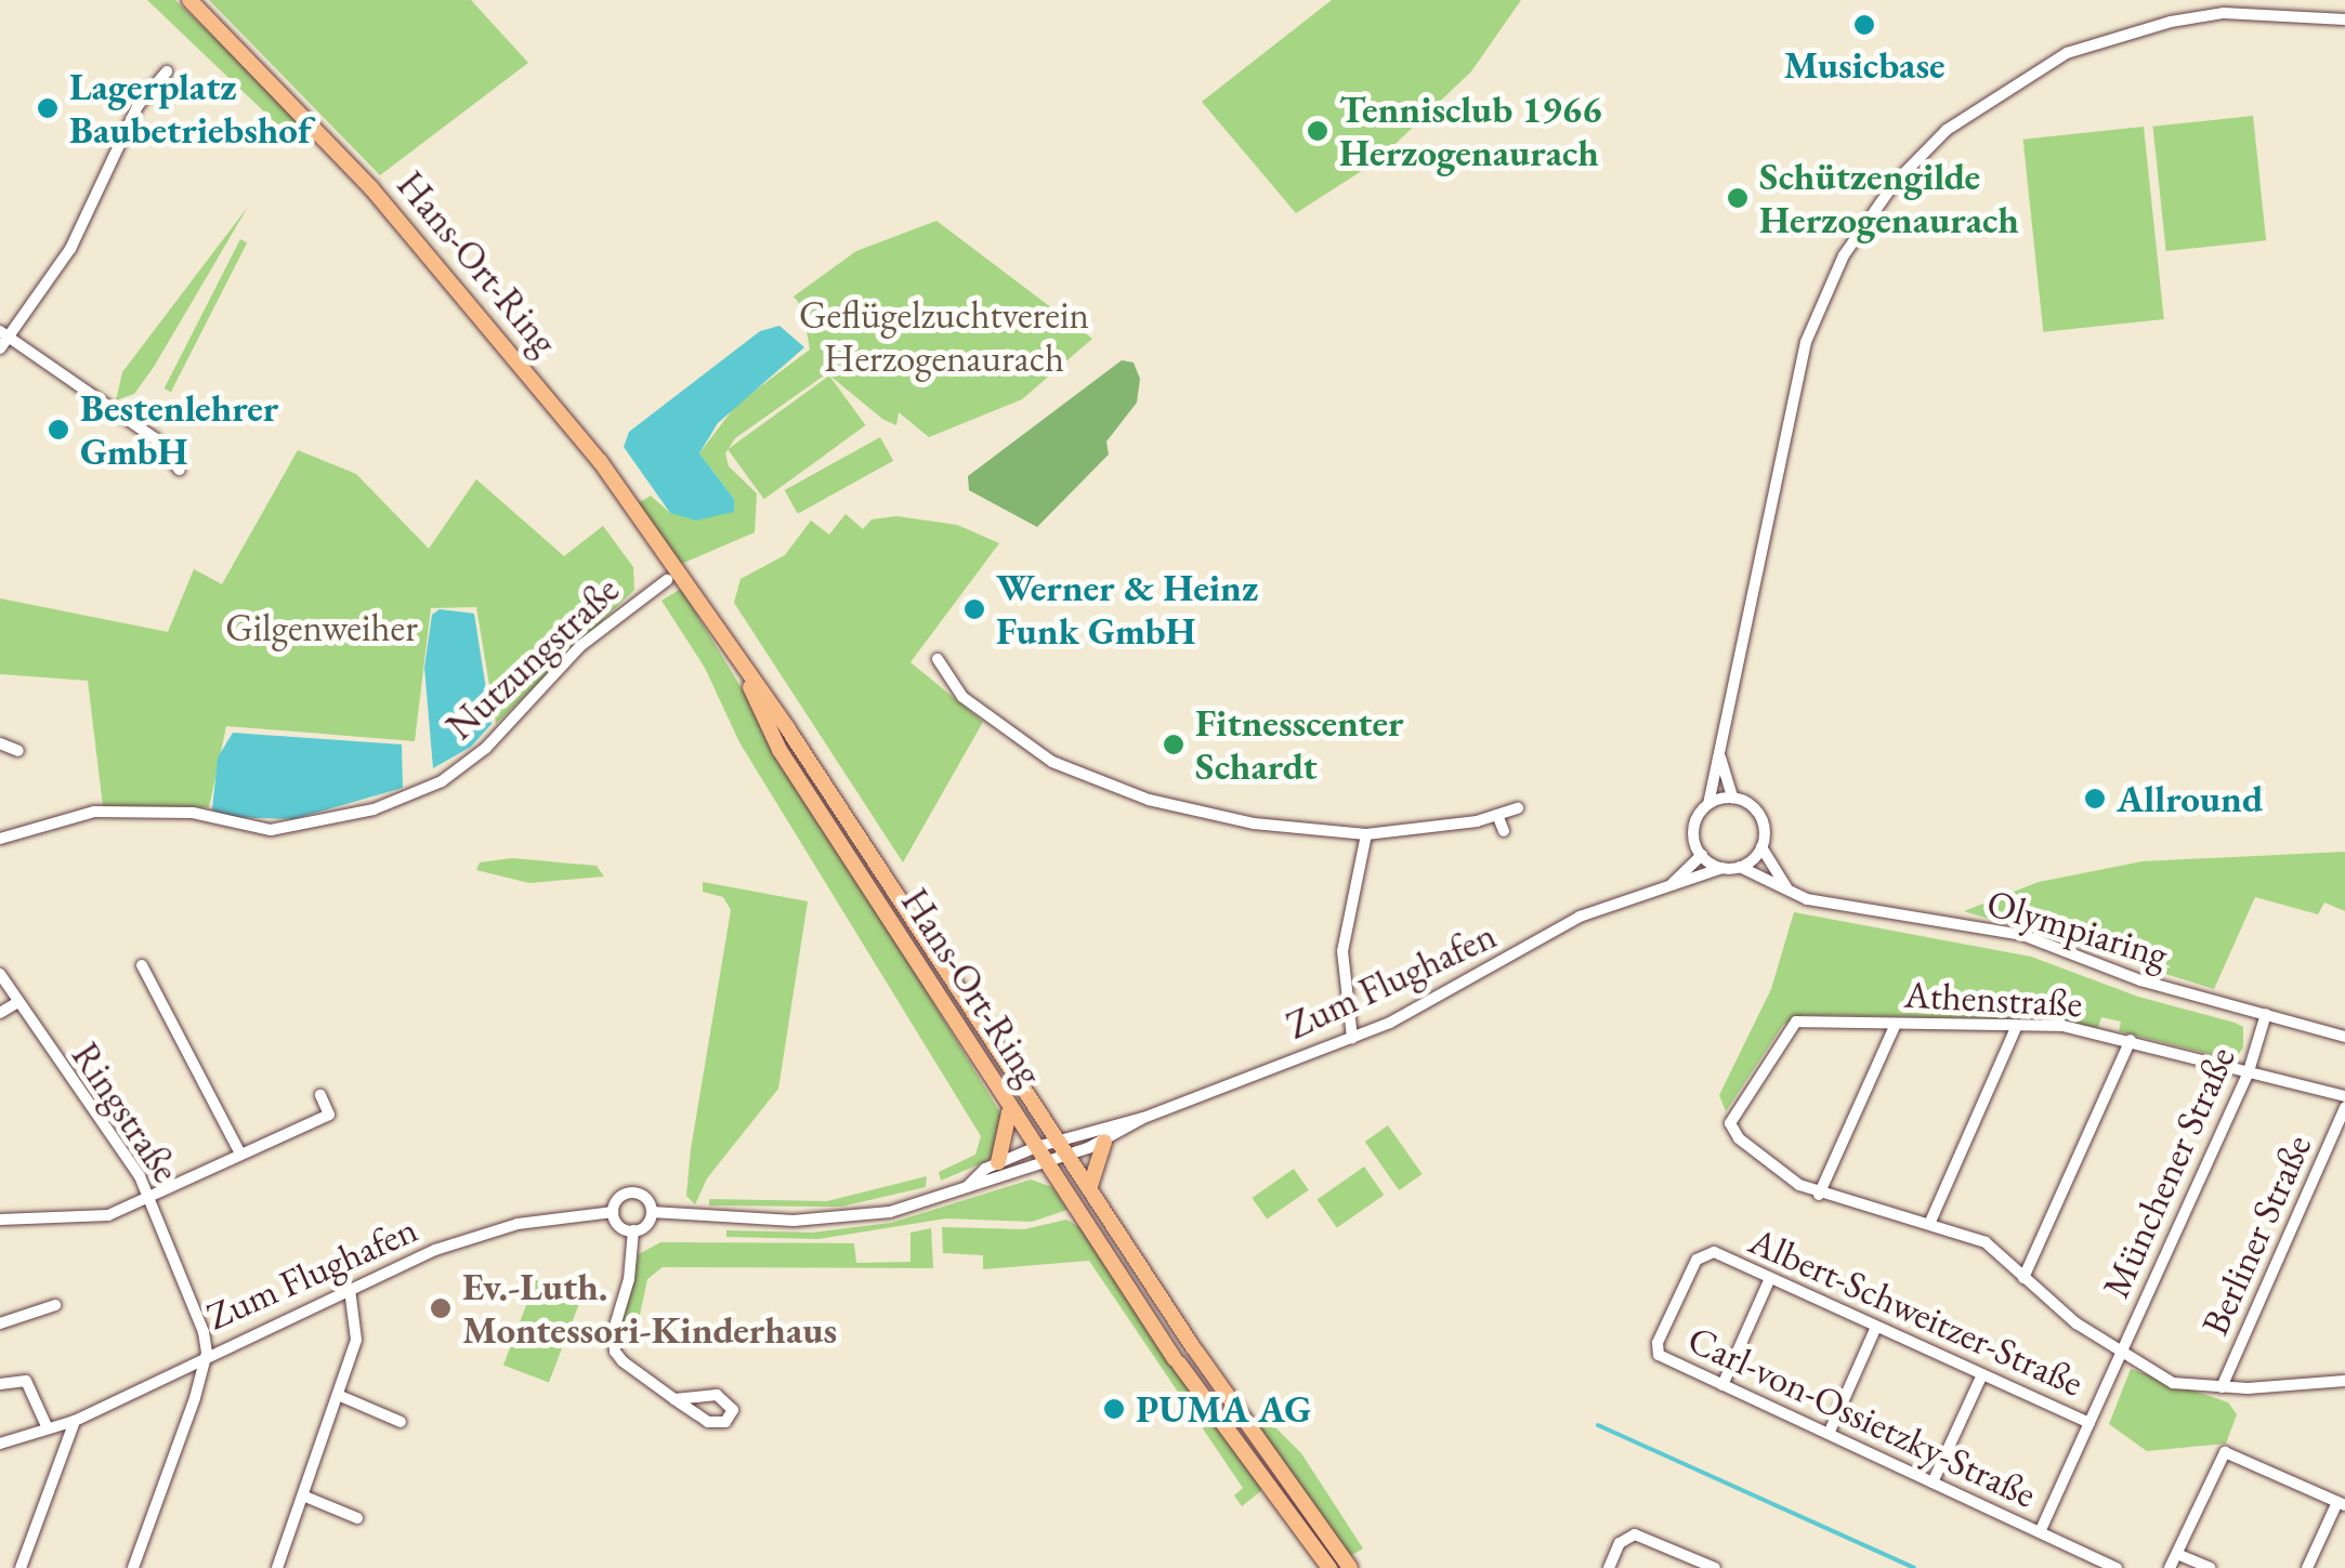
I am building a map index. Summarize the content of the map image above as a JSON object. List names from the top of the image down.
{
  "streets": {
    "main road": ["Hans-Ort-Ring"],
    "street": [
      "Nutzungstraße",
      "Olympiaring",
      "Zum Flughafen",
      "Athenstraße",
      "Ringstraße",
      "Münchener Straße",
      "Berliner Straße",
      "Albert-Schweitzer-Straße",
      "Carl-von-Ossietzky-Straße"
    ]
  },
  "crossings": [
    ["Hans-Ort-Ring", "Zum Flughafen"],
    ["Olympiaring", "Zum Flughafen"],
    ["Olympiaring", "Münchener Straße"],
    ["Zum Flughafen", "Ringstraße"],
    ["Athenstraße", "Münchener Straße"],
    ["Münchener Straße", "Albert-Schweitzer-Straße"],
    ["Münchener Straße", "Carl-von-Ossietzky-Straße"],
    ["Albert-Schweitzer-Straße", "Carl-von-Ossietzky-Straße"]
  ],
  "parks": ["Geflügelzuchtverein Herzogenaurach", "Gilgenweiher"],
  "places": [
    "Musicbase",
    "Lagerplatz Baubetriebshof",
    "Tennisclub 1966 Herzogenaurach",
    "Schützengilde Herzogenaurach",
    "Bestenlehrer GmbH",
    "Werner & Heinz Funk GmbH",
    "Fitnesscenter Schardt",
    "Allround",
    "Ev.-Luth. Montessori-Kinderhaus",
    "PUMA AG"
  ]
}
